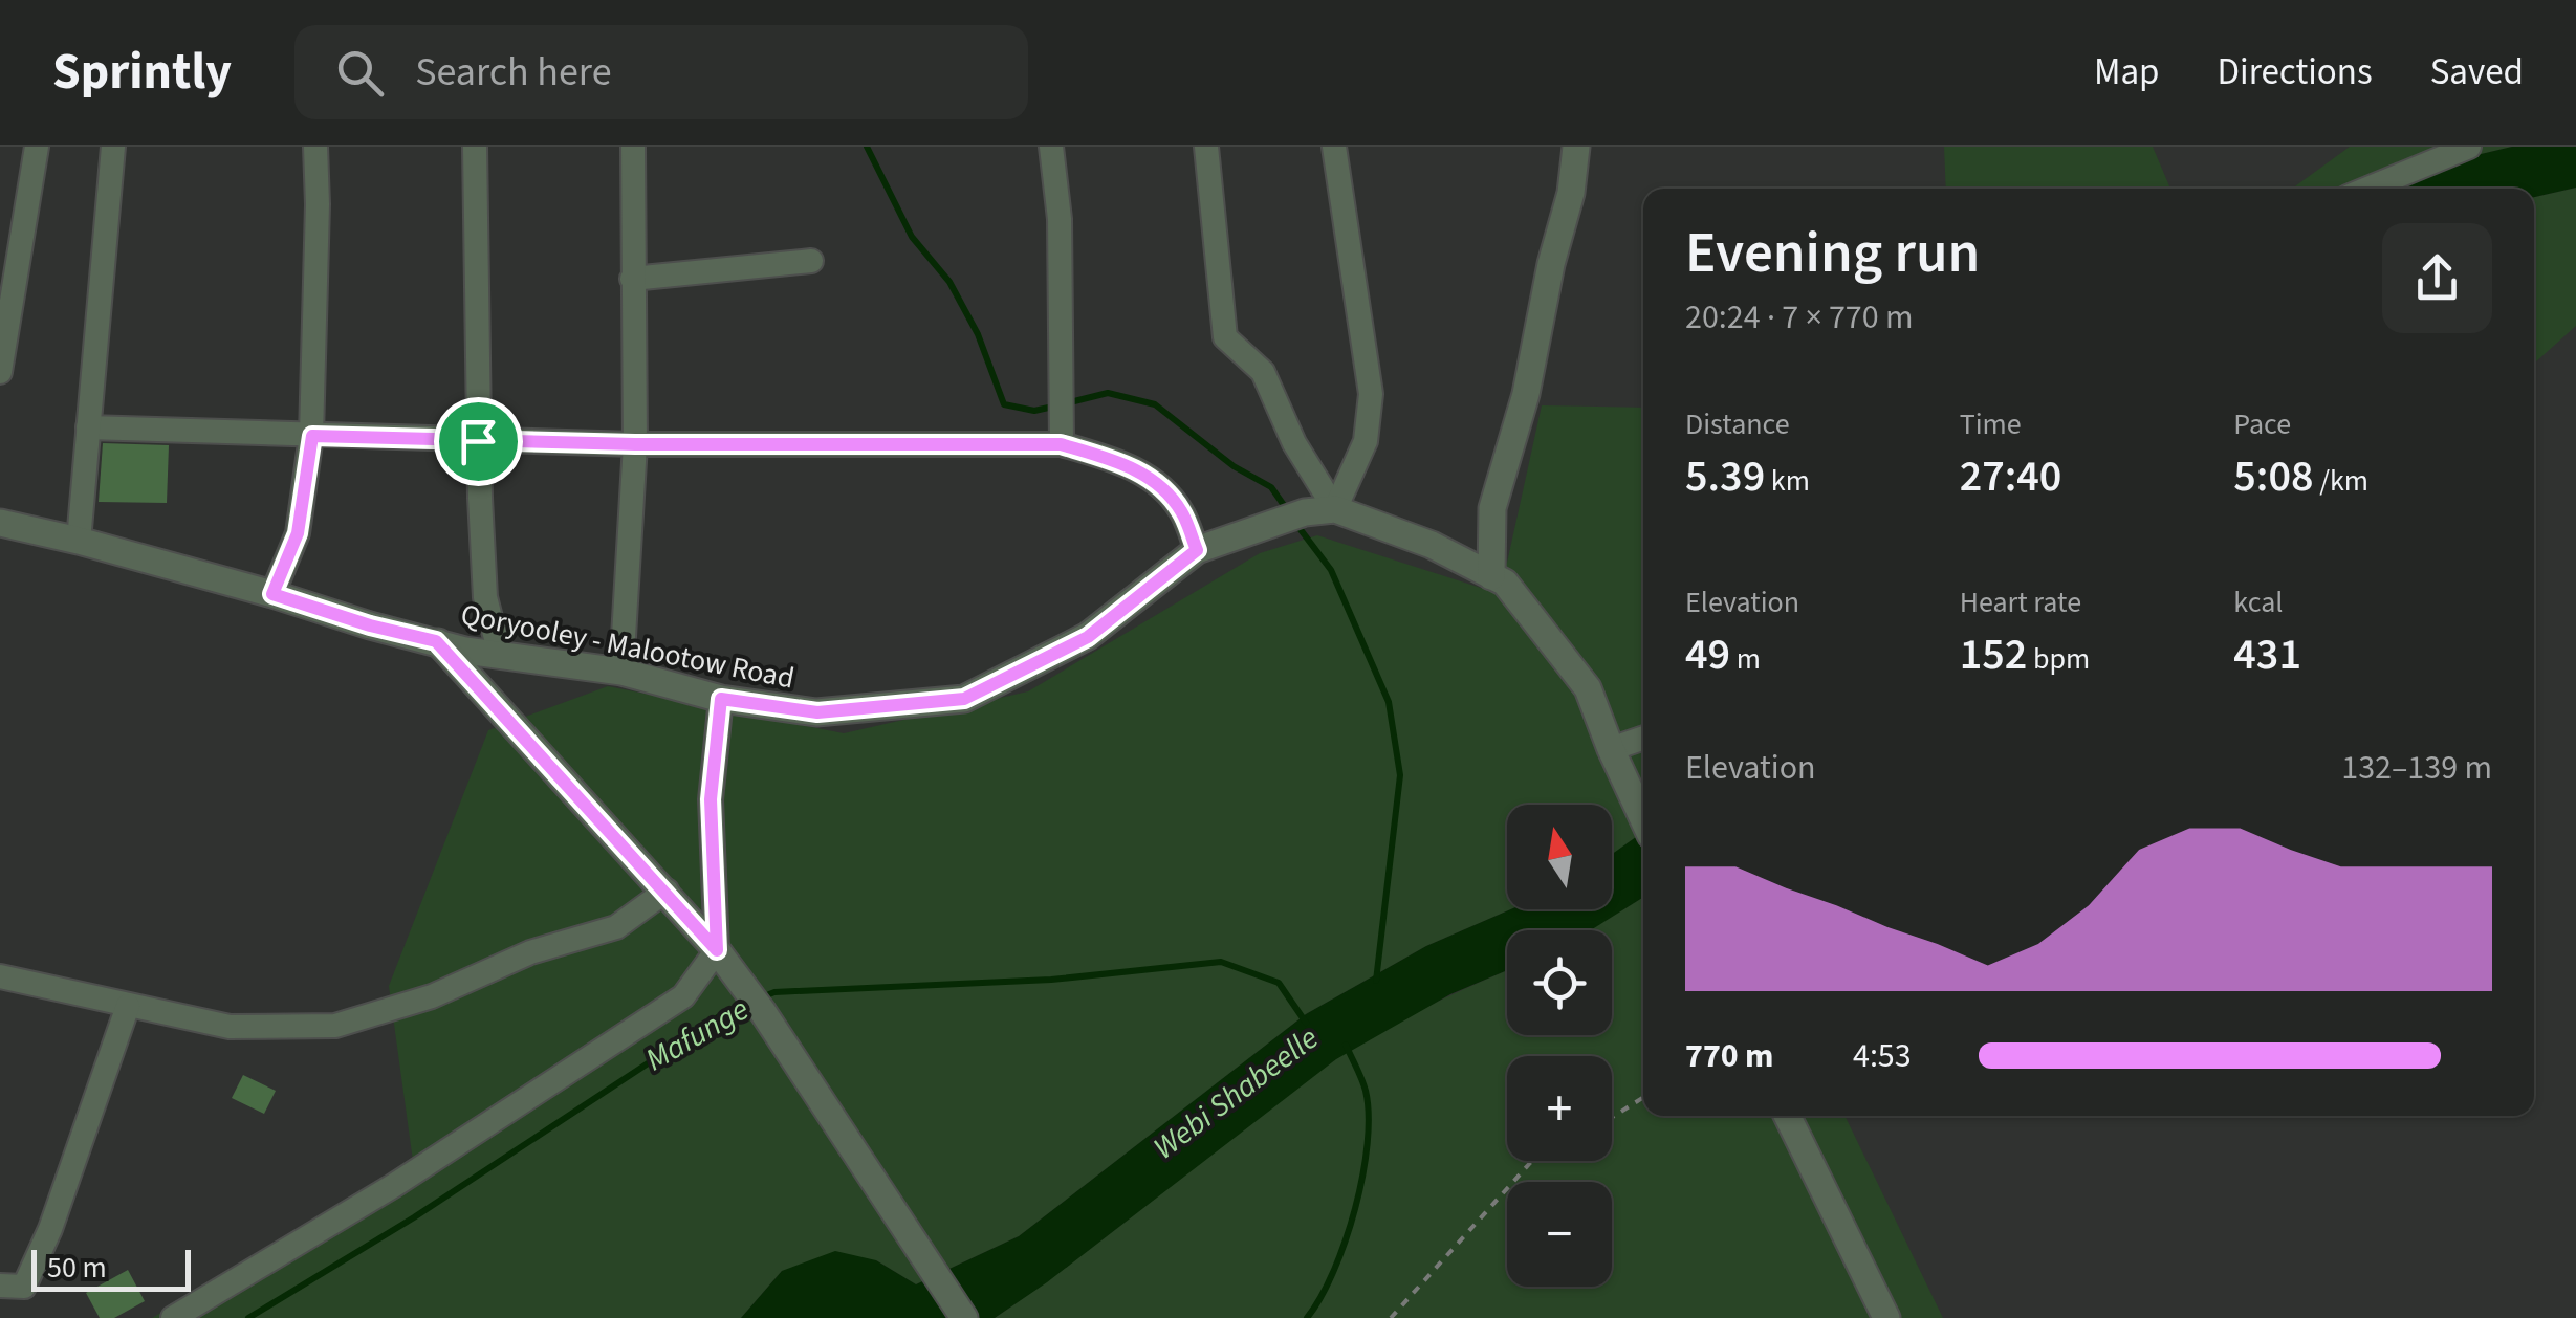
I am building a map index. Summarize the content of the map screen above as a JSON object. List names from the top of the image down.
{
  "streets": {
    "street": ["Qoryooley - Malootow Road"]
  },
  "water": ["Mafunge", "Webi Shabeelle"],
  "scale_bar": "50 m",
  "north": "top",
  "page": {
    "header": "Sprintly",
    "search": "Search here",
    "nav": ["Map", "Directions", "Saved"],
    "heading": ["Evening run", "20:24 · 7 × 770 m"],
    "stats": [
      ["Distance", "5.39 km"],
      ["Time", "27:40"],
      ["Pace", "5:08 /km"],
      ["Elevation", "49 m"],
      ["Heart rate", "152 bpm"],
      ["kcal", "431"]
    ],
    "chart": ["Elevation", "132–139 m"],
    "map_buttons": ["+", "−"],
    "list": [
      {
        "name": "770 m",
        "note": "4:53"
      }
    ],
    "scale": "50 m"
  }
}
